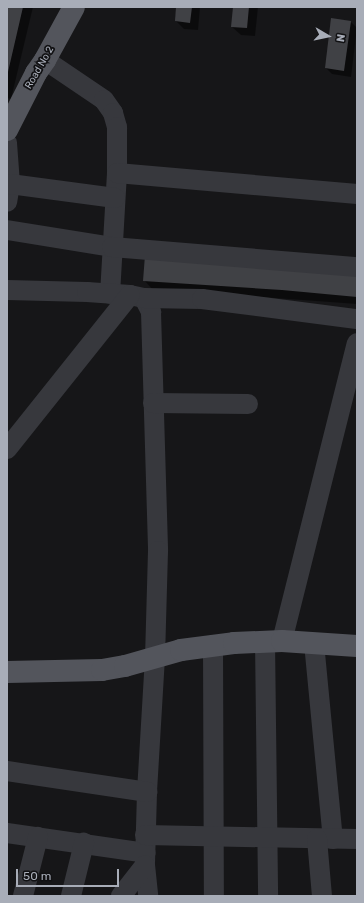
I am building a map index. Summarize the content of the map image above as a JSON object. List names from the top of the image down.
{
  "streets": {
    "main road": ["Road No 2"]
  },
  "scale_bar": "50 m",
  "north": "right"
}
